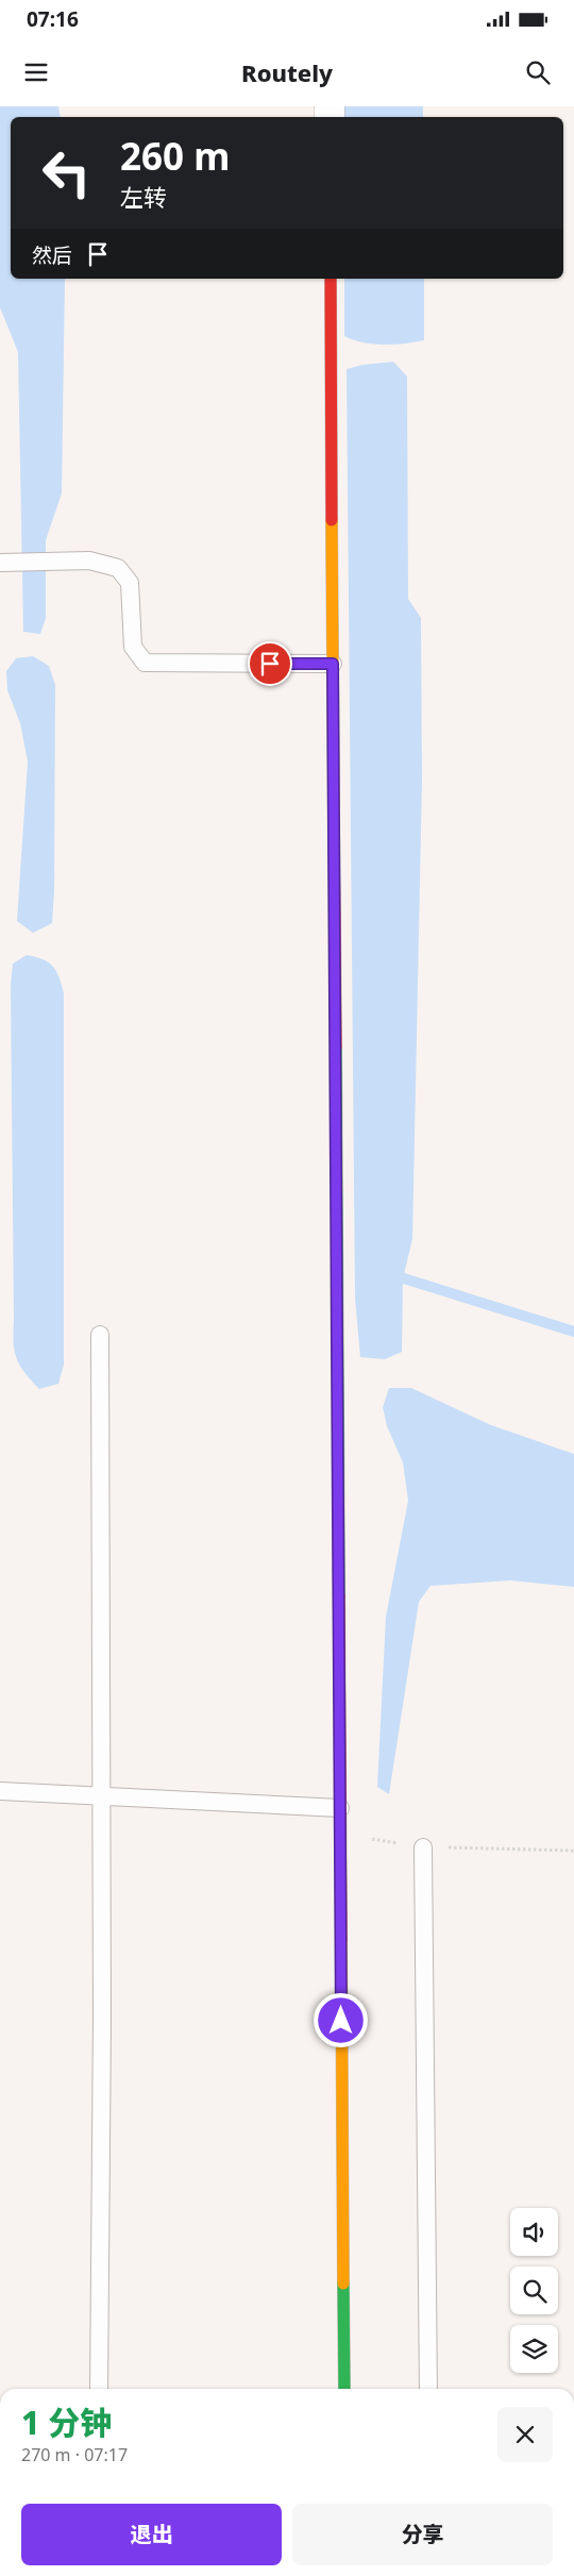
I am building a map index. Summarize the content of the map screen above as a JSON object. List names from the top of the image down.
{
  "page": {
    "status": "07:16",
    "header": "Routely",
    "turn": ["260 m", "左转"],
    "then": "然后",
    "heading": ["1 分钟", "270 m · 07:17"],
    "buttons": ["退出", "分享"]
  }
}
